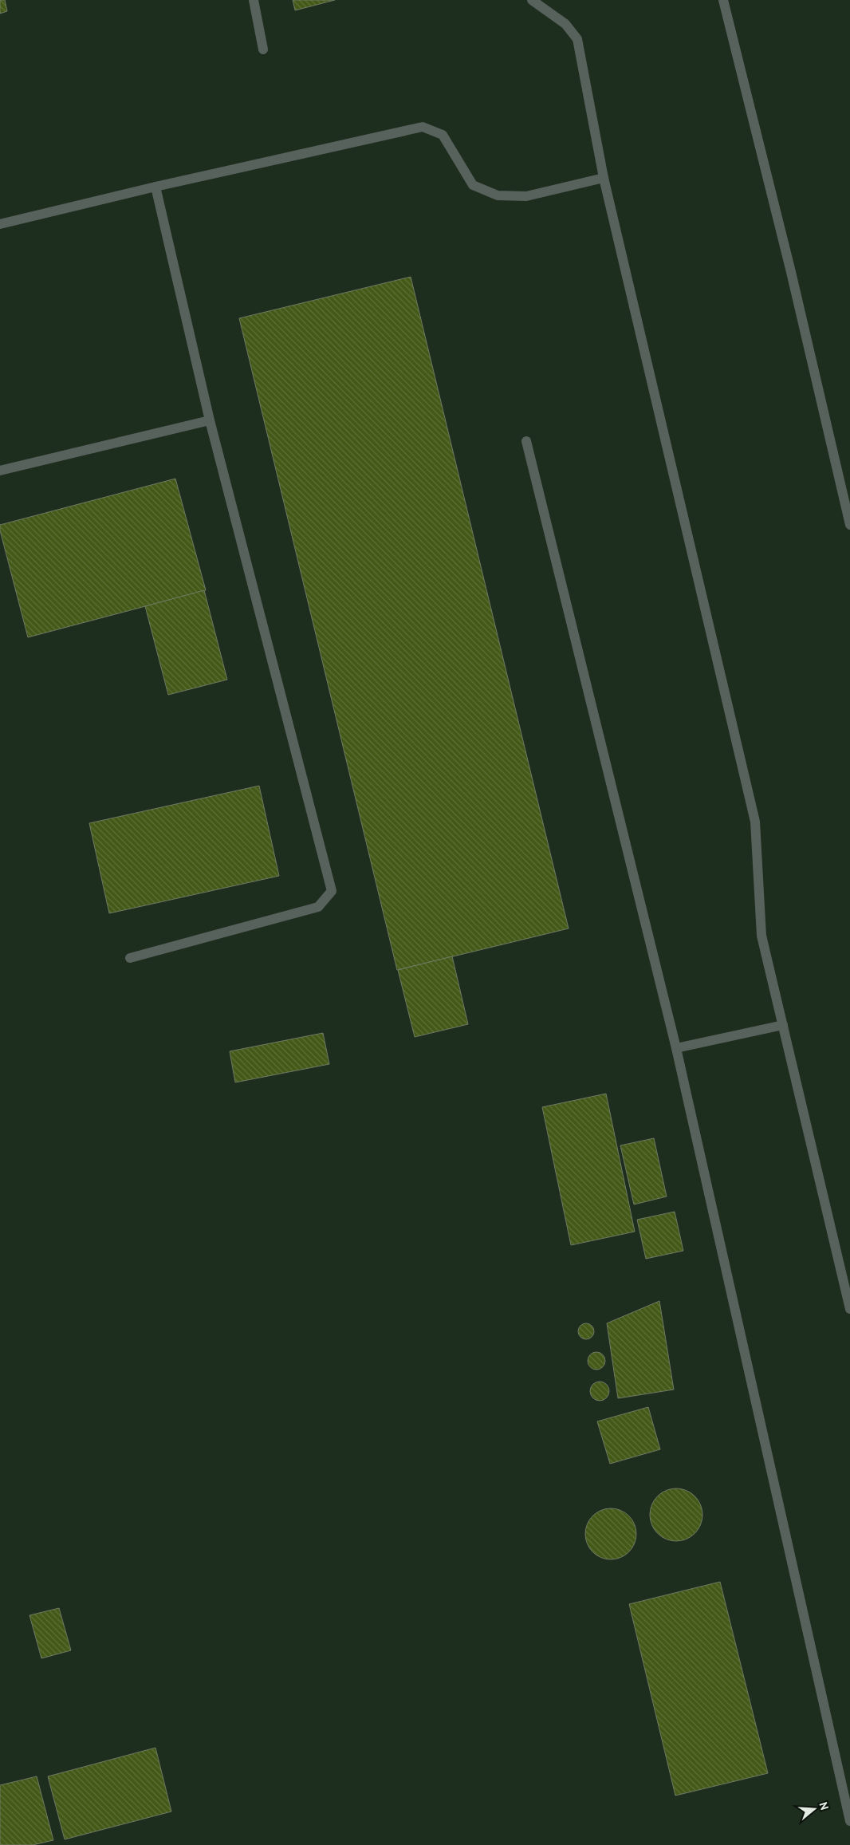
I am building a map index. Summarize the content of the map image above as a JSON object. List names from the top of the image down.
{
  "north": "right"
}
